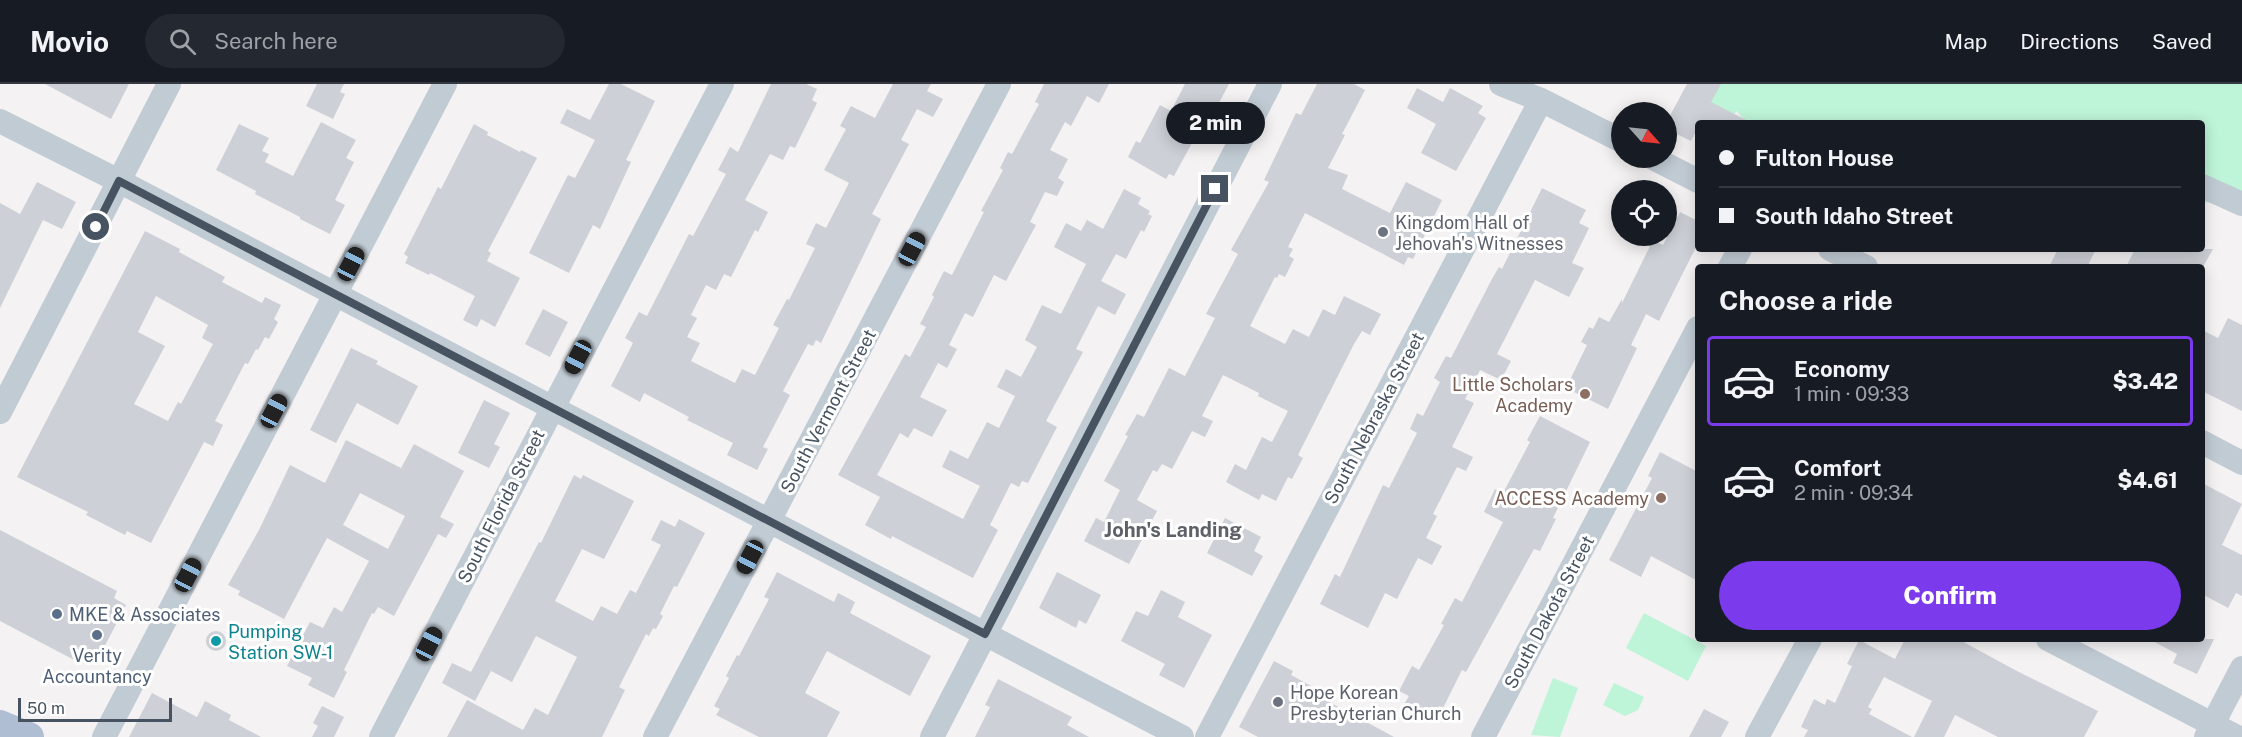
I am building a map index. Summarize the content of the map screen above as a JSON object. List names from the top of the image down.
{
  "streets": {
    "street": [
      "South Vermont Street",
      "South Nebraska Street",
      "South Florida Street",
      "South Dakota Street"
    ]
  },
  "districts": ["John's Landing"],
  "places": [
    "Kingdom Hall of Jehovah's Witnesses",
    "Little Scholars Academy",
    "ACCESS Academy",
    "MKE & Associates",
    "Verity Accountancy",
    "Pumping Station SW-1",
    "Hope Korean Presbyterian Church"
  ],
  "scale_bar": "50 m",
  "north": "bottom right",
  "page": {
    "header": "Movio",
    "search": "Search here",
    "nav": ["Map", "Directions", "Saved"],
    "bubble": "2 min",
    "banner": ["Fulton House", "South Idaho Street"],
    "heading": "Choose a ride",
    "list": [
      {
        "name": "Economy",
        "note": "1 min · 09:33",
        "value": "$3.42"
      },
      {
        "name": "Comfort",
        "note": "2 min · 09:34",
        "value": "$4.61"
      }
    ],
    "buttons": "Confirm",
    "scale": "50 m"
  }
}
